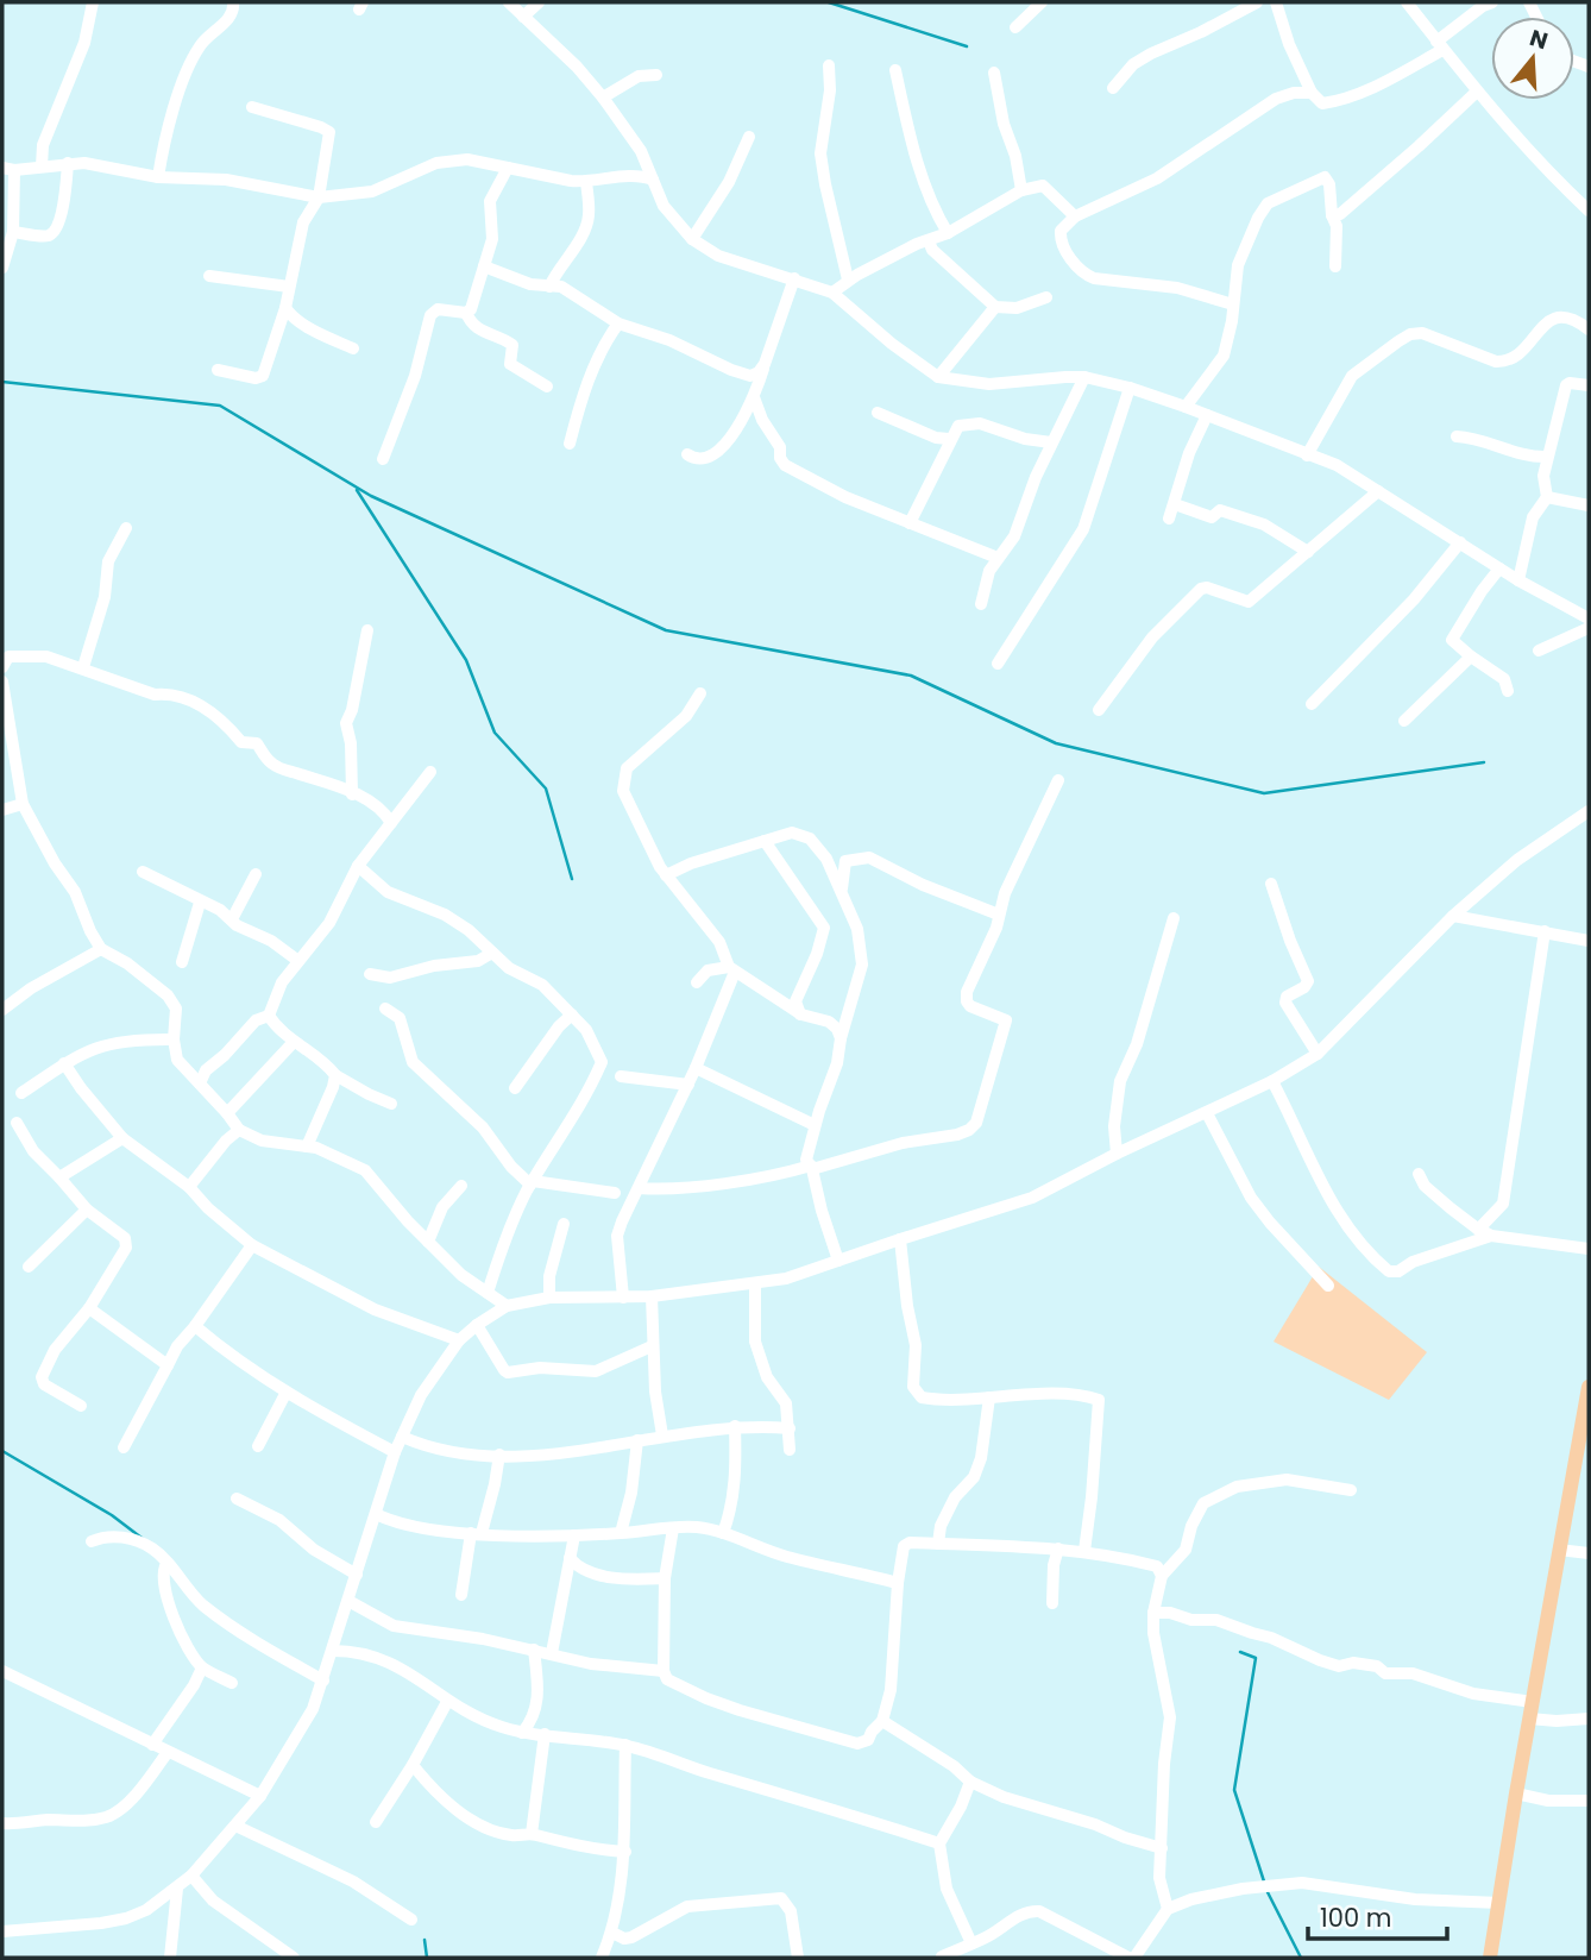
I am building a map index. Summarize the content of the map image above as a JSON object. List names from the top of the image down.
{
  "scale_bar": "100 m",
  "north": "top"
}
